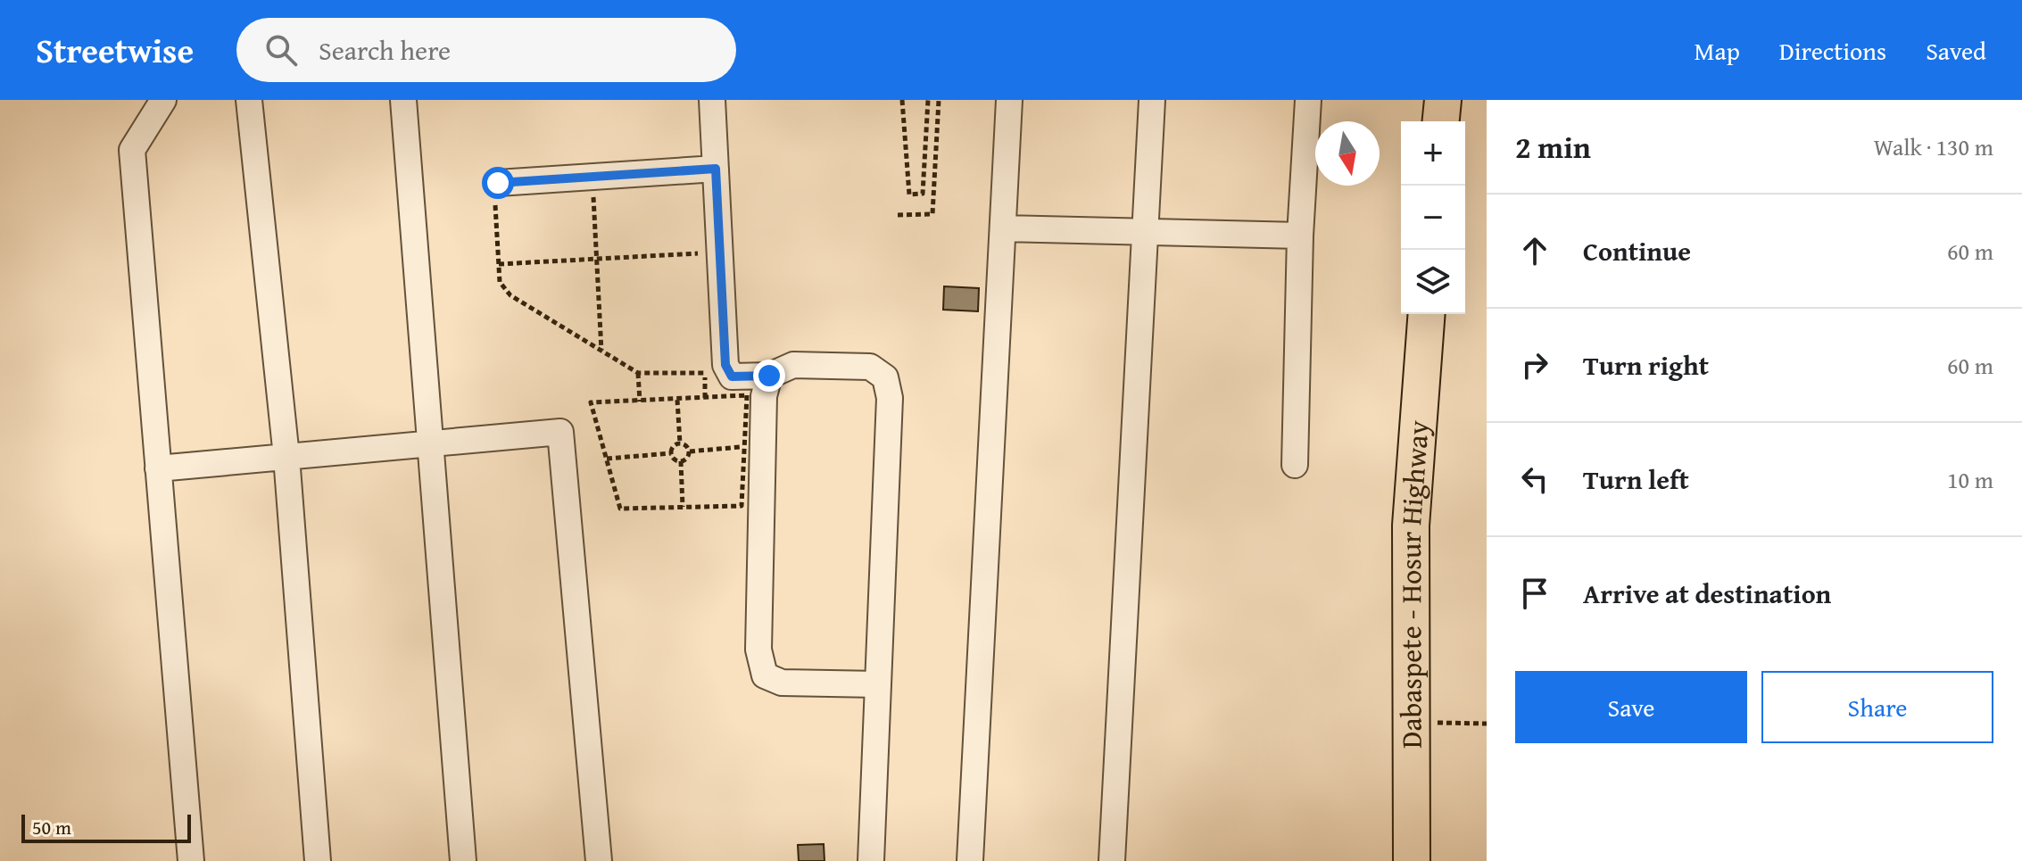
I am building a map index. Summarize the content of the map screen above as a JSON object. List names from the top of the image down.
{
  "streets": {
    "highway": ["Dabaspete - Hosur Highway"]
  },
  "scale_bar": "50 m",
  "north": "bottom",
  "page": {
    "header": "Streetwise",
    "search": "Search here",
    "nav": ["Map", "Directions", "Saved"],
    "heading": ["2 min", "Walk · 130 m"],
    "map_buttons": ["+", "−"],
    "list": [
      ["Continue", "60 m"],
      ["Turn right", "60 m"],
      ["Turn left", "10 m"],
      "Arrive at destination"
    ],
    "buttons": ["Save", "Share"],
    "scale": "50 m"
  }
}
